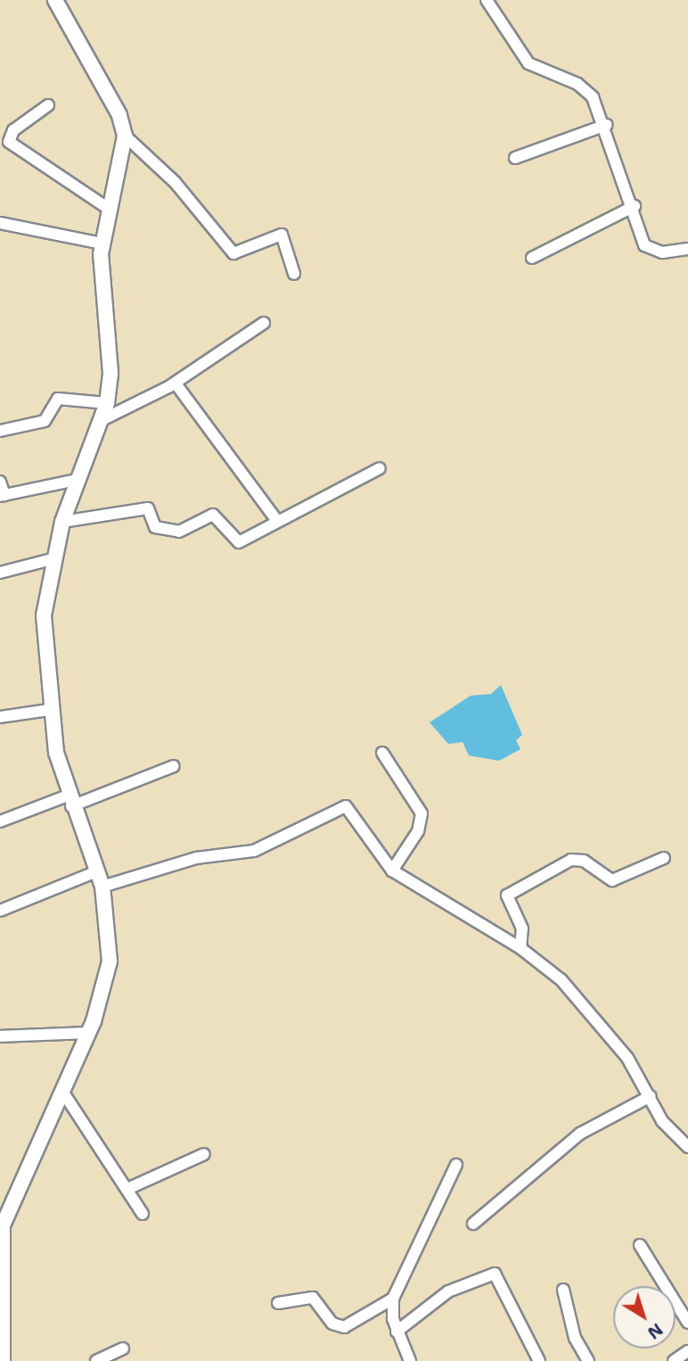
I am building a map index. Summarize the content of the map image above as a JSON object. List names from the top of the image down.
{
  "north": "bottom right"
}
